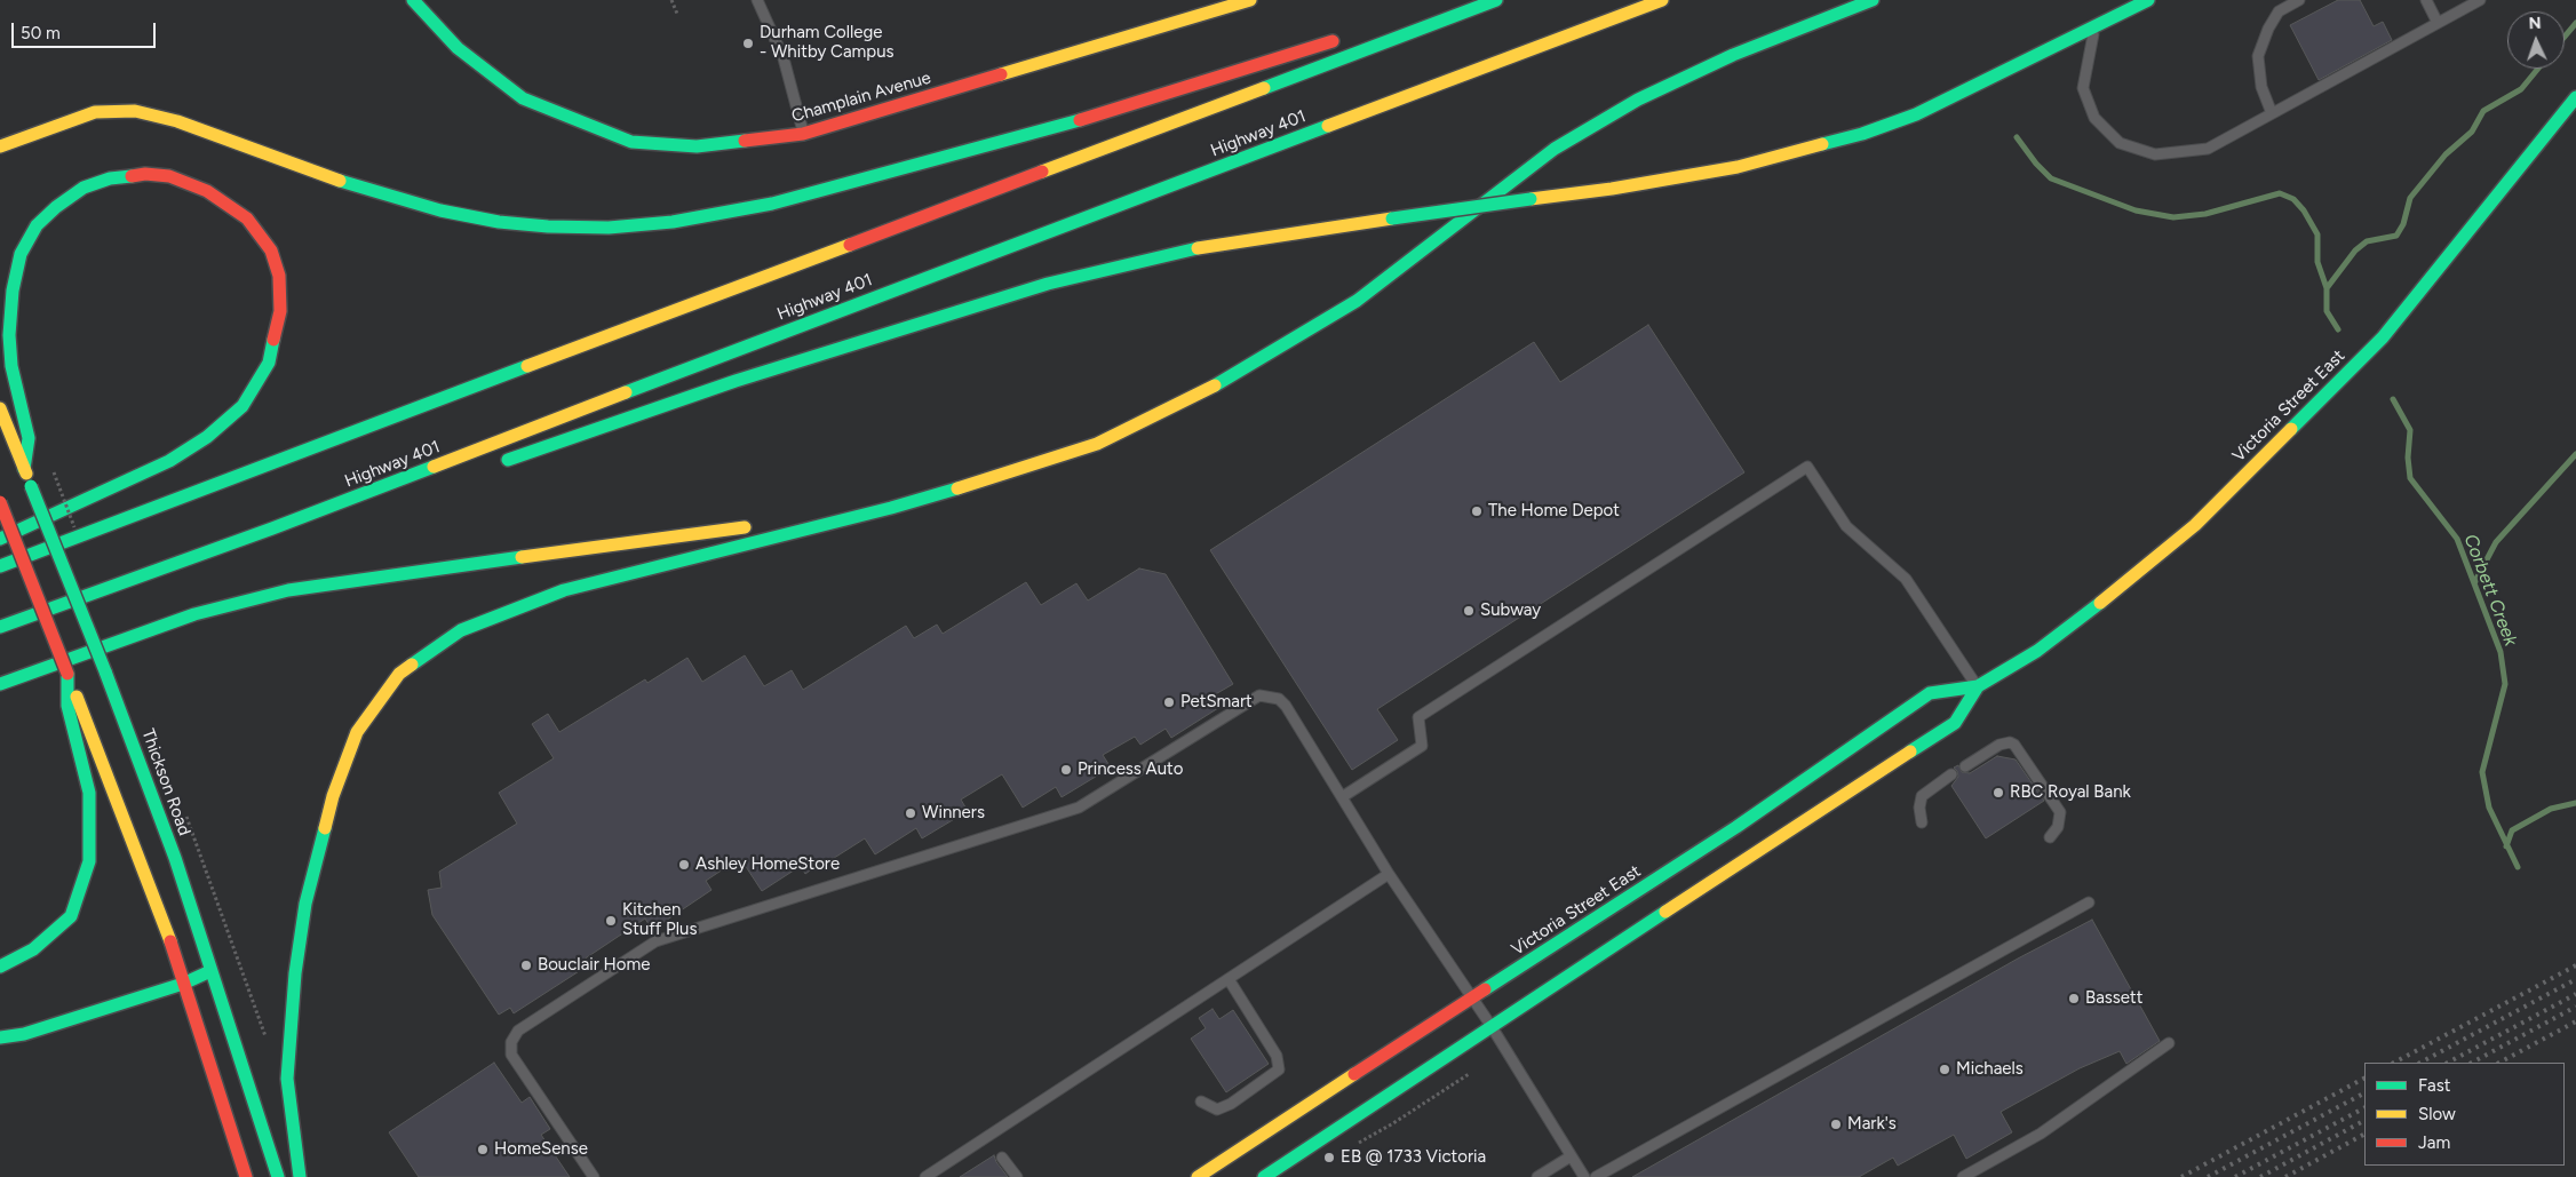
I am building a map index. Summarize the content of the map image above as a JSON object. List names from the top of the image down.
{
  "streets": {
    "main road": [
      "Champlain Avenue",
      "Highway 401",
      "Victoria Street East",
      "Thickson Road"
    ]
  },
  "water": ["Corbett Creek"],
  "places": [
    "Durham College - Whitby Campus",
    "The Home Depot",
    "Subway",
    "PetSmart",
    "Princess Auto",
    "RBC Royal Bank",
    "Winners",
    "Ashley HomeStore",
    "Kitchen Stuff Plus",
    "Bouclair Home",
    "Bassett",
    "Michaels",
    "Mark's",
    "HomeSense",
    "EB @ 1733 Victoria"
  ],
  "legend": ["Fast", "Slow", "Jam"],
  "scale_bar": "50 m",
  "north": "top"
}
